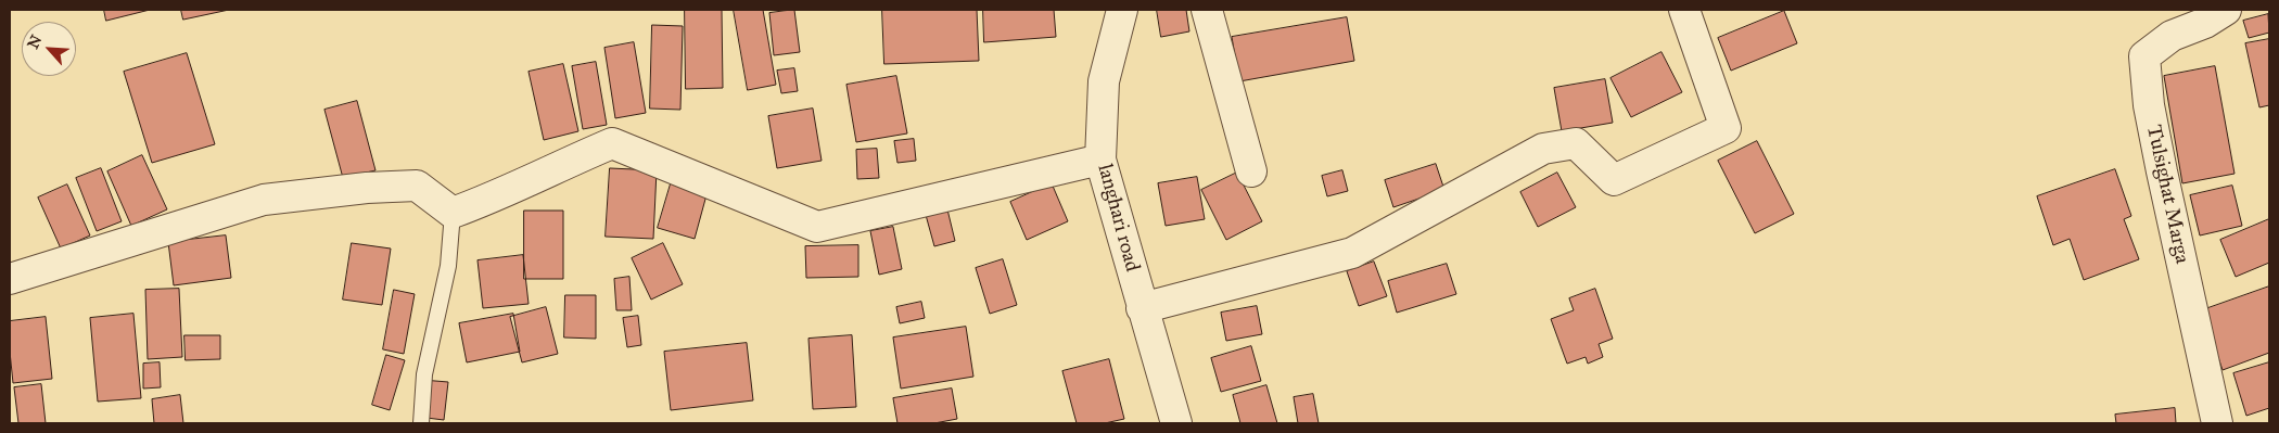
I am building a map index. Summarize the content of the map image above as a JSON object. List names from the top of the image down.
{
  "streets": {
    "street": ["Tulsighat Marga", "langhari road"]
  },
  "north": "top left"
}
